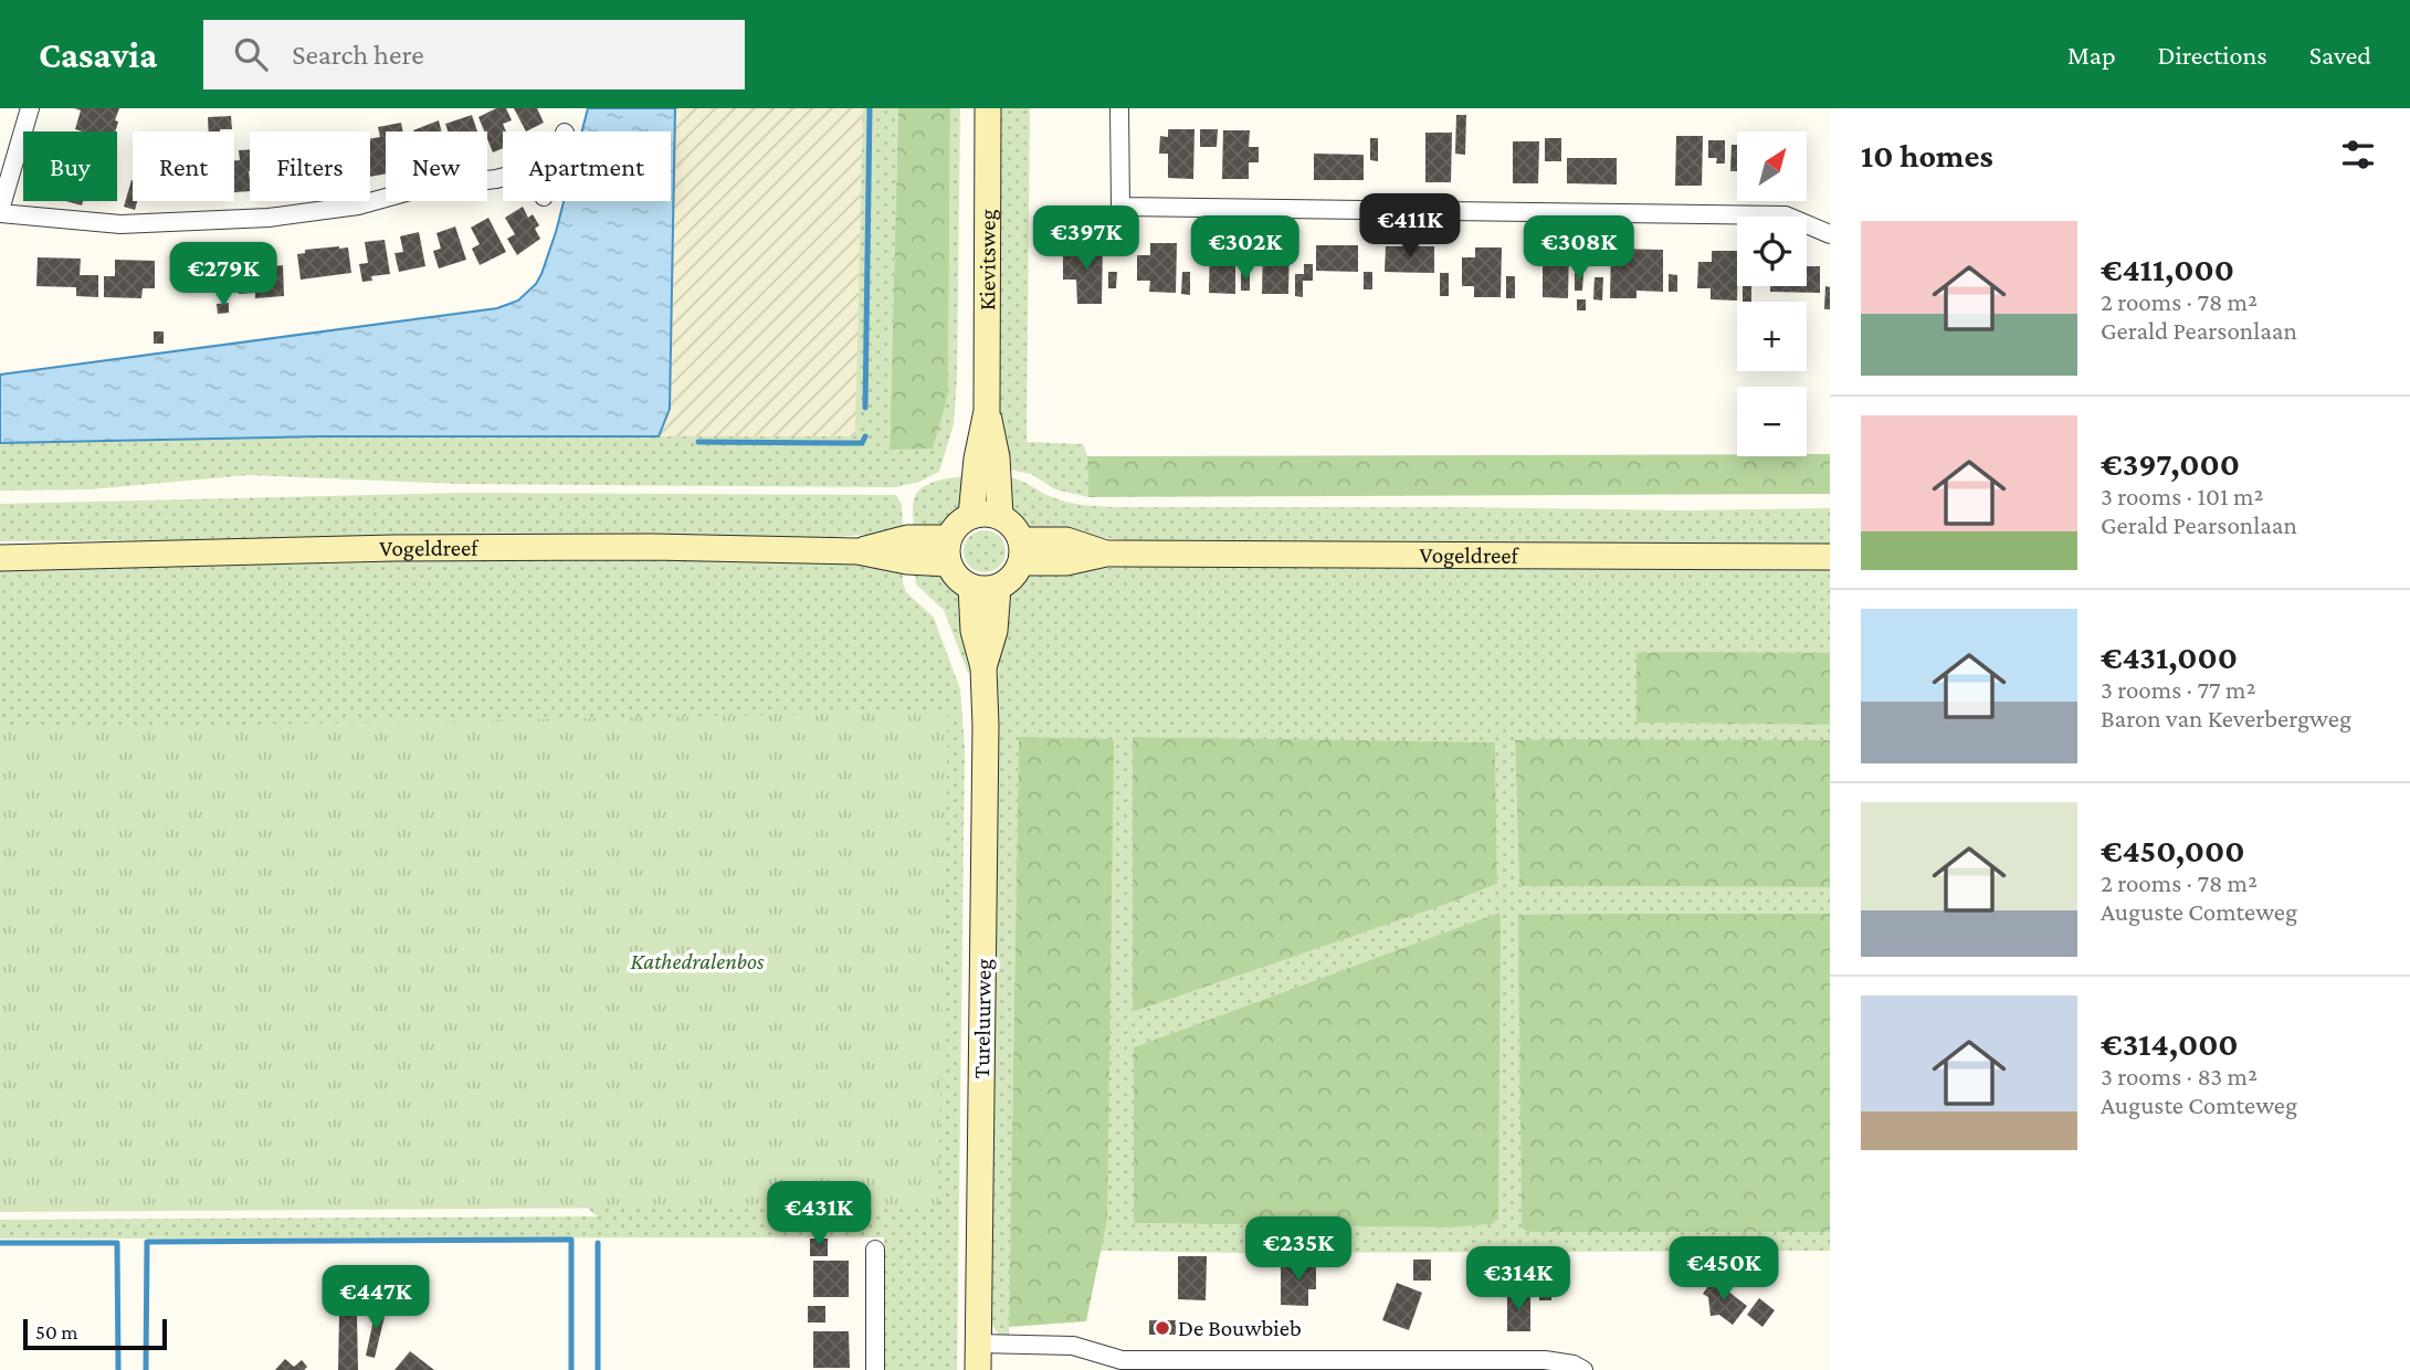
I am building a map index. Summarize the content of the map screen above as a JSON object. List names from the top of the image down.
{
  "streets": {
    "main road": ["Kievitsweg", "Vogeldreef", "Tureluurweg"]
  },
  "crossings": [
    ["Kievitsweg", "Vogeldreef"],
    ["Kievitsweg", "Tureluurweg"],
    ["Vogeldreef", "Tureluurweg"]
  ],
  "parks": ["Kathedralenbos"],
  "places": ["De Bouwbieb"],
  "scale_bar": "50 m",
  "north": "top right",
  "page": {
    "header": "Casavia",
    "search": "Search here",
    "nav": ["Map", "Directions", "Saved"],
    "heading": "10 homes",
    "map_buttons": ["+", "−"],
    "chip": [
      "Buy",
      "Rent",
      "Filters",
      "New",
      "Apartment"
    ],
    "price": [
      "€411K",
      "€397K",
      "€302K",
      "€308K",
      "€279K",
      "€431K",
      "€235K",
      "€450K",
      "€314K",
      "€447K"
    ],
    "list": [
      {
        "name": "€411,000",
        "note": "2 rooms · 78 m² · Gerald Pearsonlaan"
      },
      {
        "name": "€397,000",
        "note": "3 rooms · 101 m² · Gerald Pearsonlaan"
      },
      {
        "name": "€431,000",
        "note": "3 rooms · 77 m² · Baron van Keverbergweg"
      },
      {
        "name": "€450,000",
        "note": "2 rooms · 78 m² · Auguste Comteweg"
      },
      {
        "name": "€314,000",
        "note": "3 rooms · 83 m² · Auguste Comteweg"
      }
    ],
    "scale": "50 m"
  }
}
